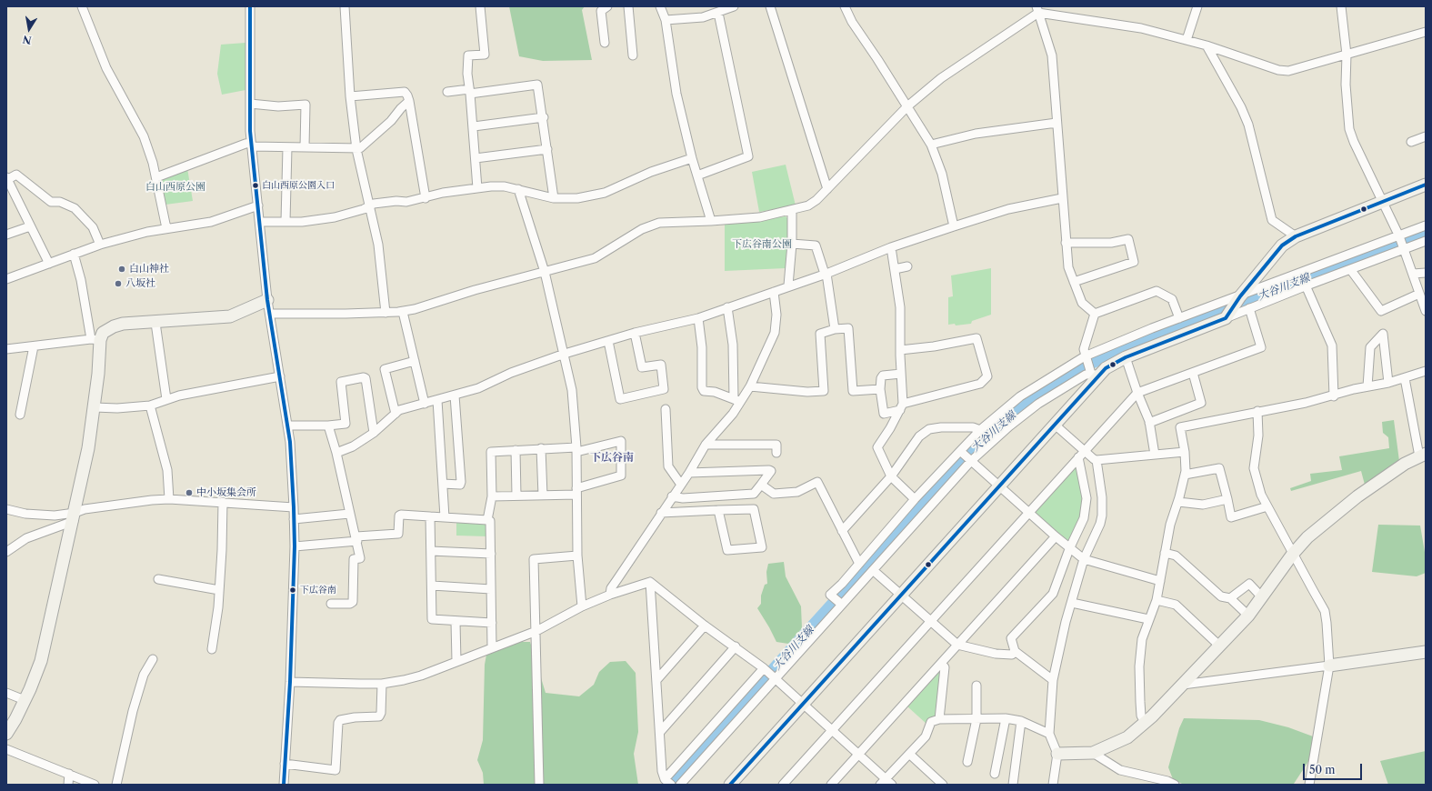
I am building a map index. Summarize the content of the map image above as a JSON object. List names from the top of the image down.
{
  "districts": ["下広谷南"],
  "water": ["大谷川支線"],
  "parks": ["白山西原公園", "下広谷南公園"],
  "places": [
    "白山西原公園入口",
    "白山神社",
    "八坂社",
    "中小坂集会所",
    "下広谷南"
  ],
  "scale_bar": "50 m",
  "north": "bottom"
}
